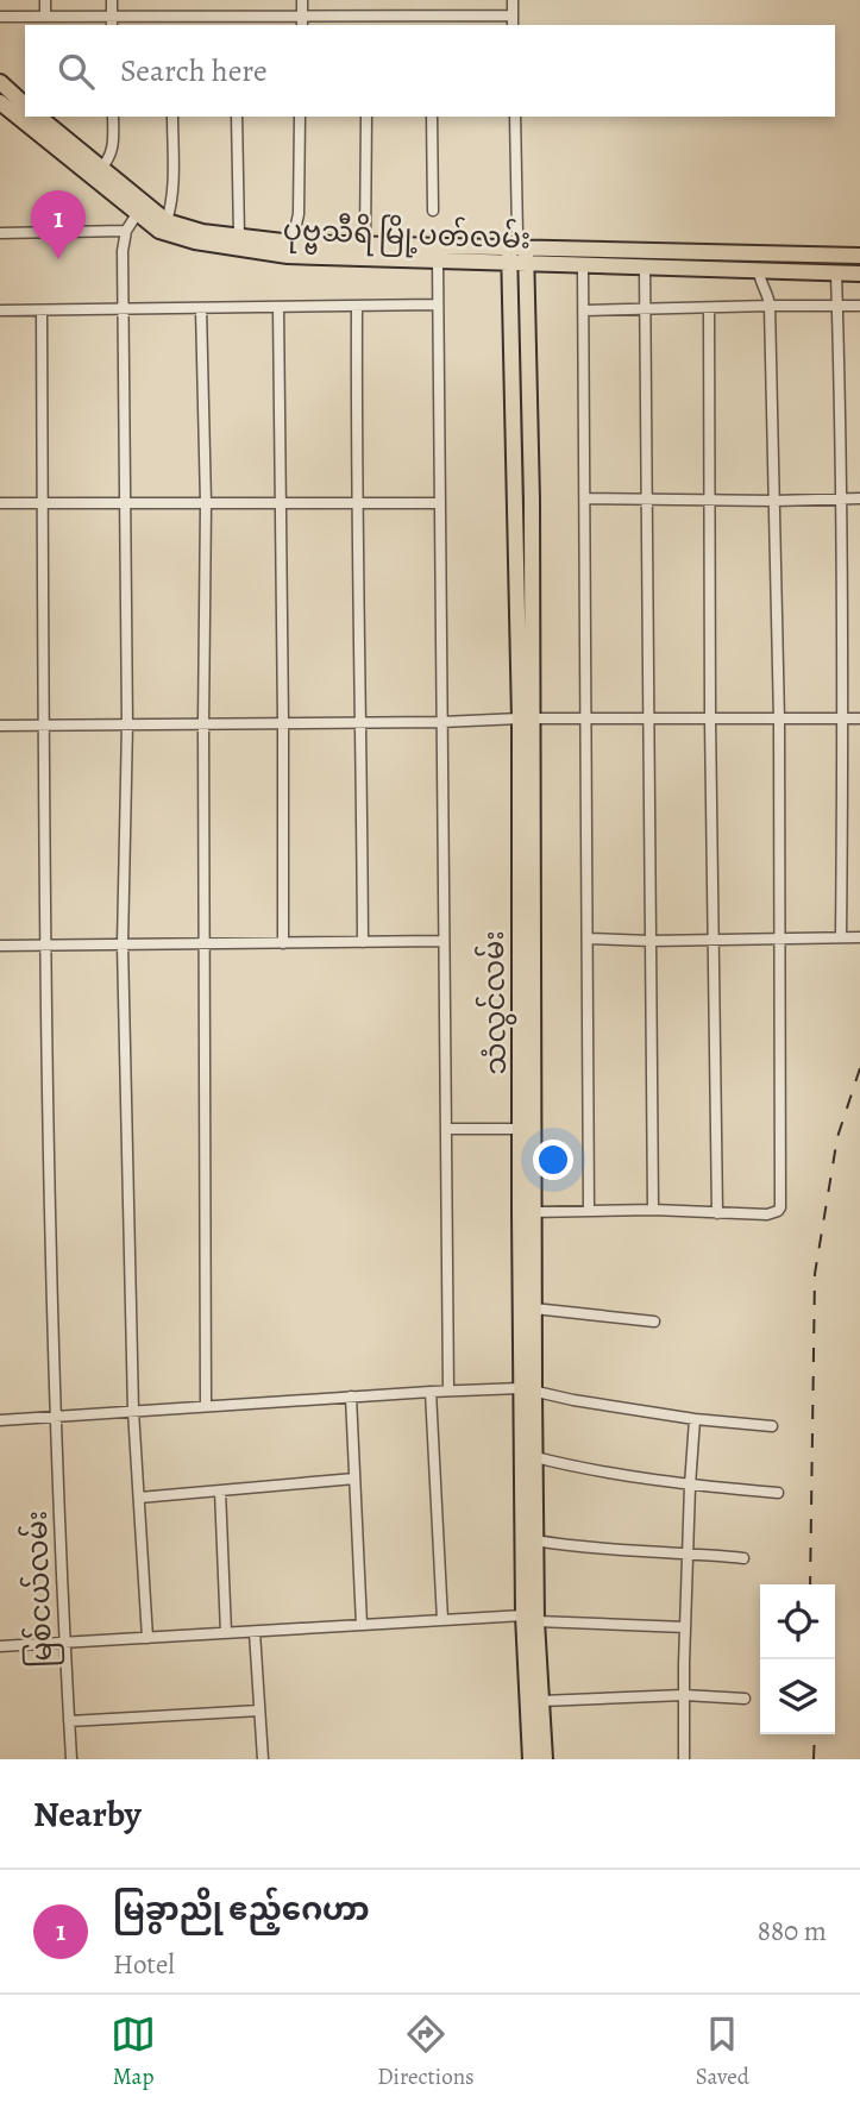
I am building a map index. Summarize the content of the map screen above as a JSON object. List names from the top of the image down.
{
  "streets": {
    "main road": ["ပုဗ္ဗသီရိ မြို့ပတ်လမ်း", "သံလွင်လမ်း"],
    "street": ["မြစ်ငယ်လမ်း"]
  },
  "crossings": [
    ["ပုဗ္ဗသီရိ မြို့ပတ်လမ်း", "သံလွင်လမ်း"]
  ],
  "page": {
    "search": "Search here",
    "pins": "1",
    "heading": "Nearby",
    "list": [
      {
        "mark": "1",
        "name": "မြခွာညို ဧည့်ဂေဟာ",
        "note": "Hotel",
        "value": "880 m"
      }
    ],
    "nav": ["Map", "Directions", "Saved"]
  }
}
